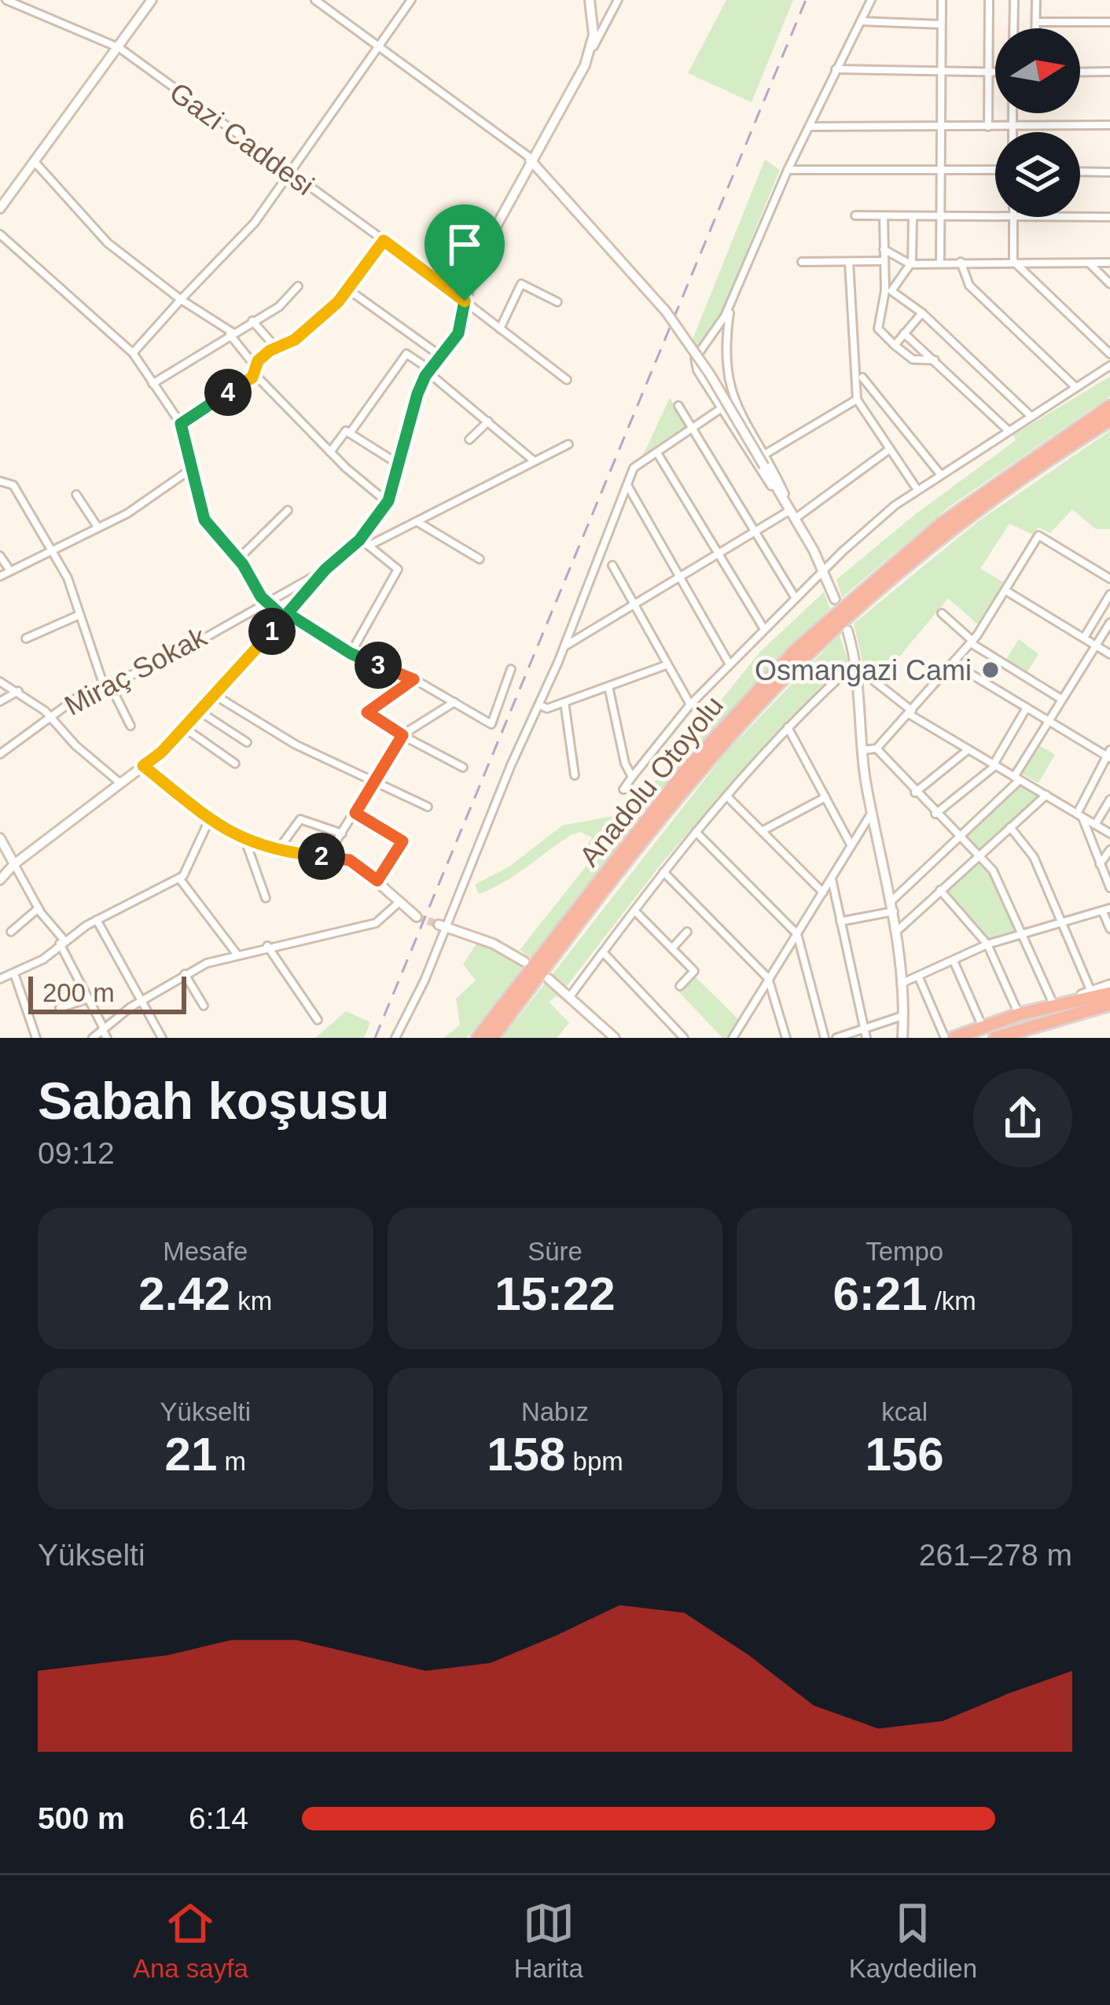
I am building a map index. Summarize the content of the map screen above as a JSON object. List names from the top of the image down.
{
  "streets": {
    "highway": ["Anadolu Otoyolu"],
    "street": ["Gazi Caddesi", "Miraç Sokak"]
  },
  "places": ["Osmangazi Cami"],
  "scale_bar": "200 m",
  "north": "right",
  "page": {
    "pins": [
      "4",
      "1",
      "3",
      "2"
    ],
    "scale": "200 m",
    "heading": ["Sabah koşusu", "09:12"],
    "stats": [
      ["Mesafe", "2.42 km"],
      ["Süre", "15:22"],
      ["Tempo", "6:21 /km"],
      ["Yükselti", "21 m"],
      ["Nabız", "158 bpm"],
      ["kcal", "156"]
    ],
    "chart": ["Yükselti", "261–278 m"],
    "list": [
      {
        "name": "500 m",
        "note": "6:14"
      }
    ],
    "tabs": ["Ana sayfa", "Harita", "Kaydedilen"]
  }
}
